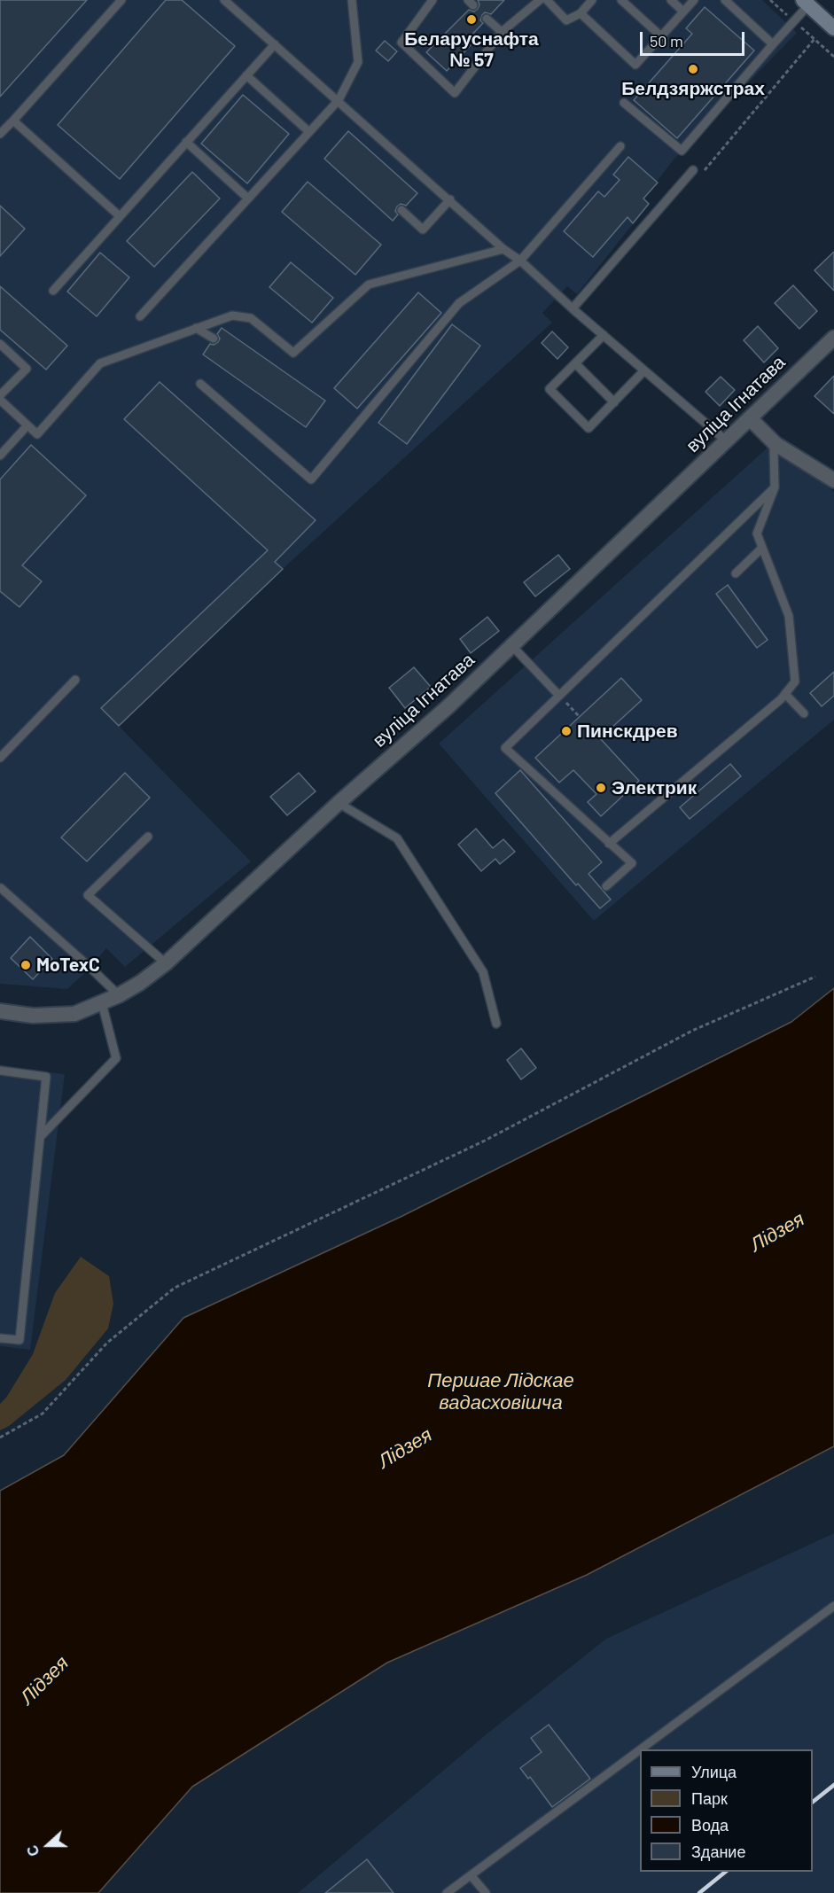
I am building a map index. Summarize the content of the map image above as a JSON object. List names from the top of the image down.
{
  "streets": {
    "street": ["вуліца Ігнатава"]
  },
  "water": ["Лідзея", "Першае Лідскае вадасховішча"],
  "places": [
    "Беларуснафта № 57",
    "Белдзяржстрах",
    "Пинскдрев",
    "Электрик",
    "MoTexC"
  ],
  "legend": [
    "Улица",
    "Парк",
    "Вода",
    "Здание"
  ],
  "scale_bar": "50 m",
  "north": "left"
}
